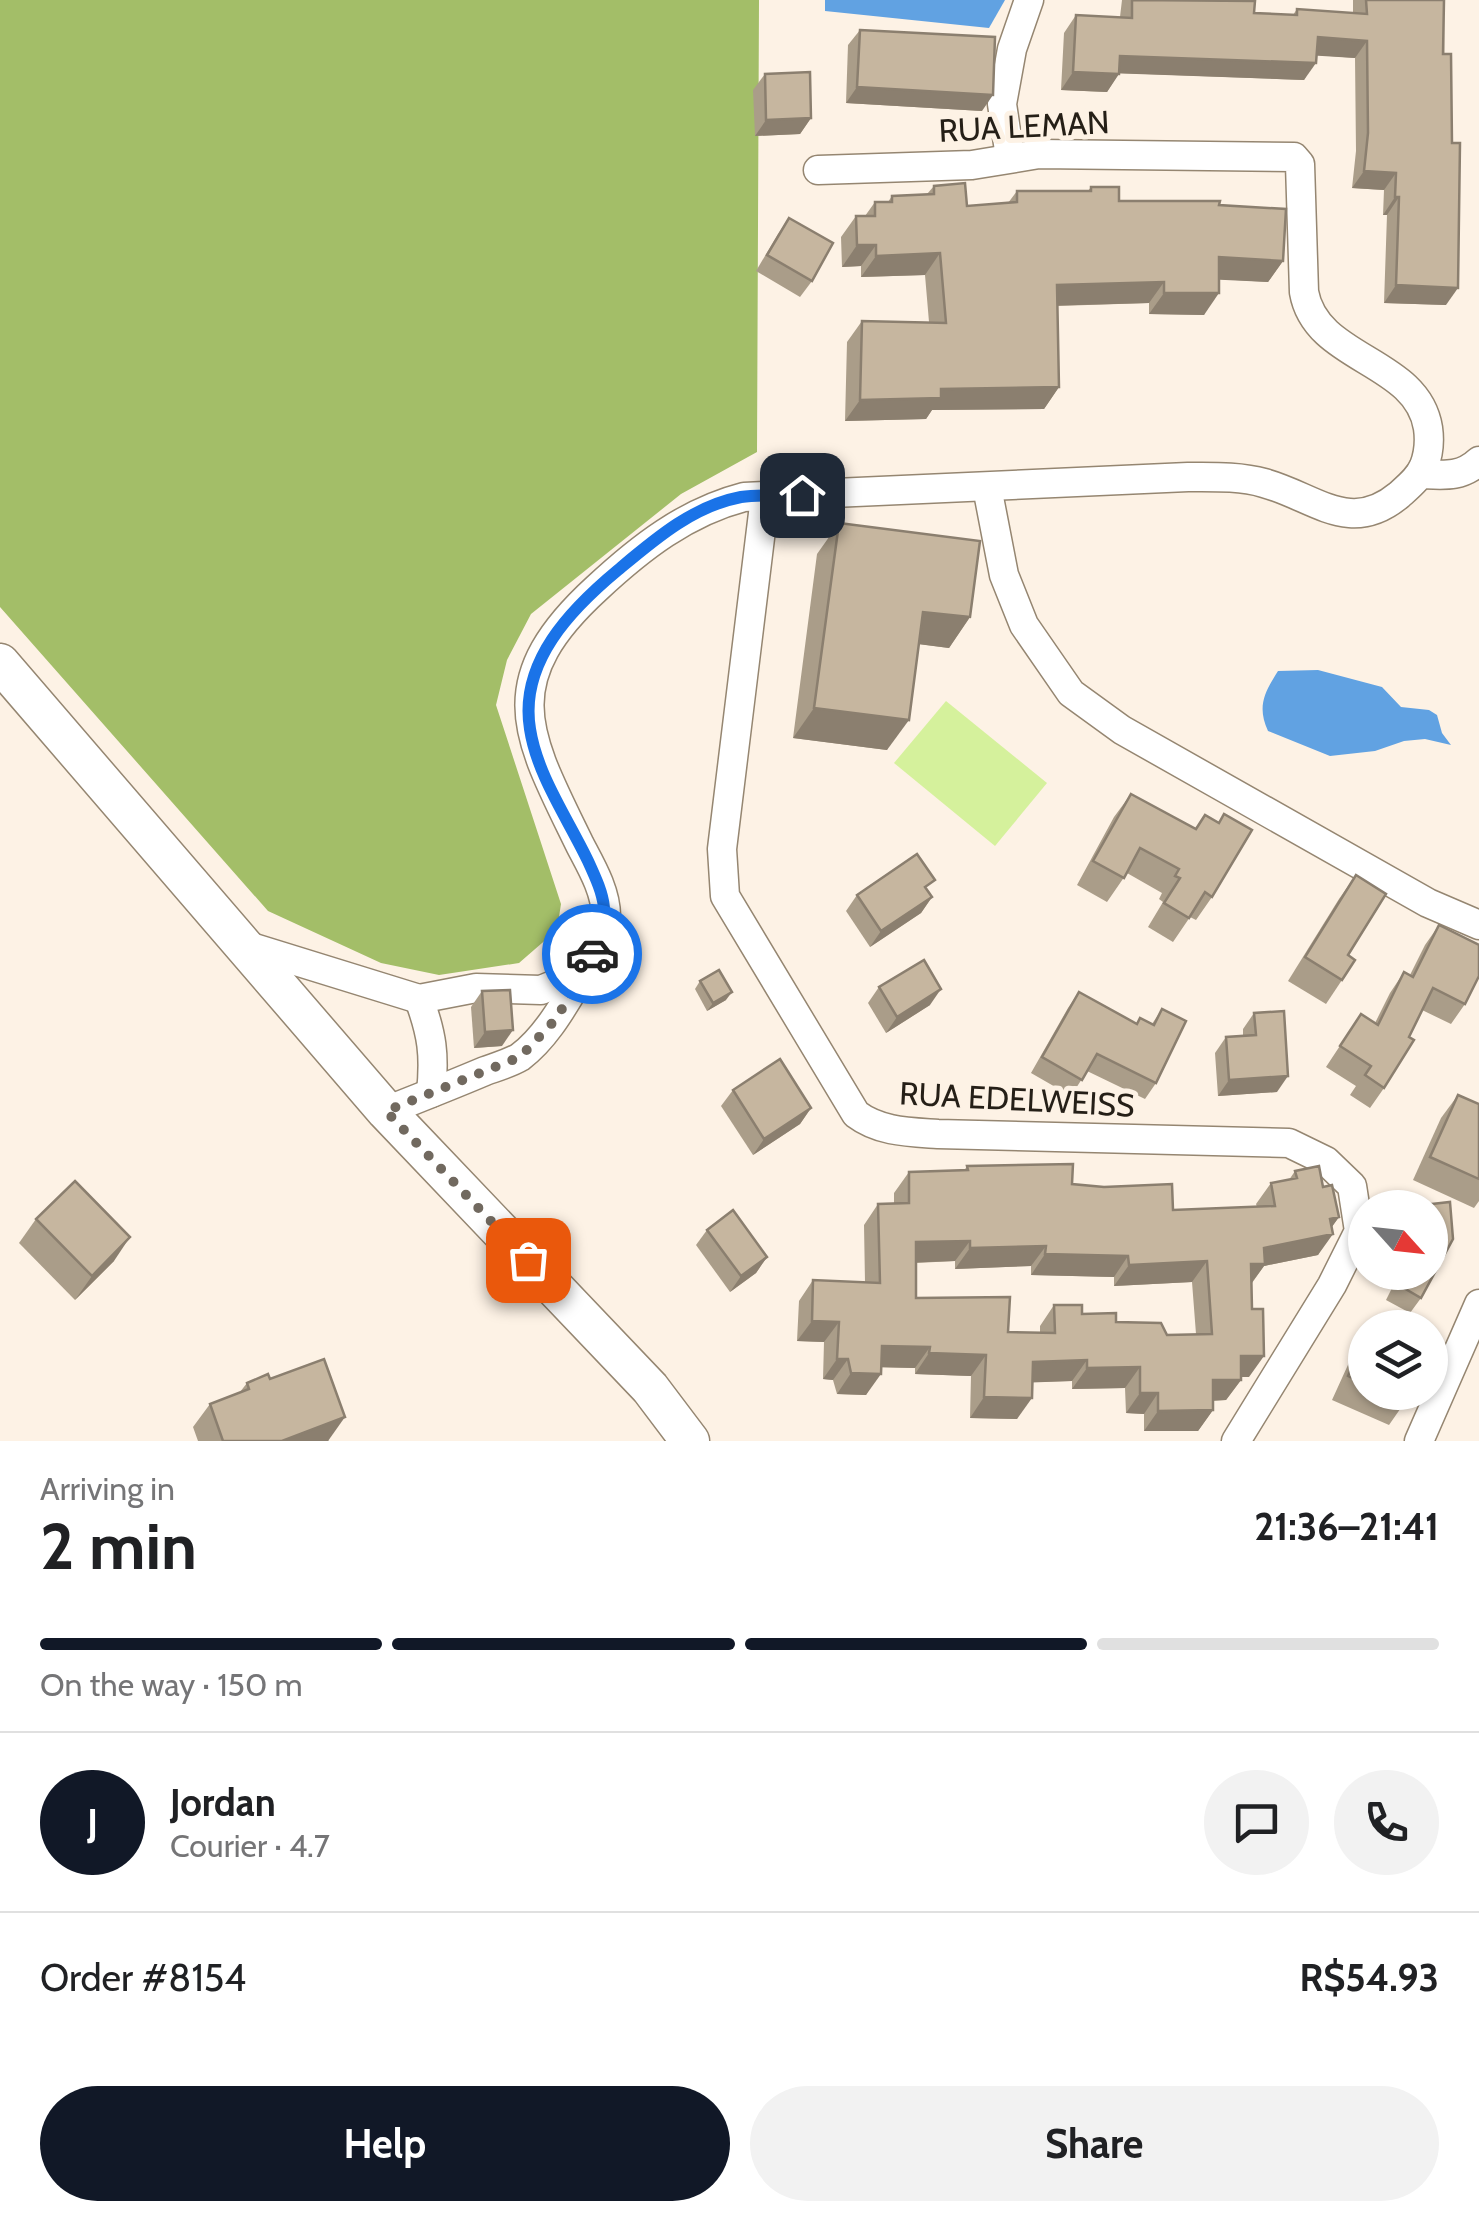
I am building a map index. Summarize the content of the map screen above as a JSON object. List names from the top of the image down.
{
  "streets": {
    "street": ["RUA LEMAN", "RUA EDELWEISS"]
  },
  "north": "bottom right",
  "page": {
    "heading": ["2 min", "Arriving in", "21:36–21:41"],
    "panel": [
      "Jordan",
      "Courier · 4.7",
      "Order #8154",
      "R$54.93"
    ],
    "bar": "On the way · 150 m",
    "round": "J",
    "buttons": ["Help", "Share"]
  }
}
